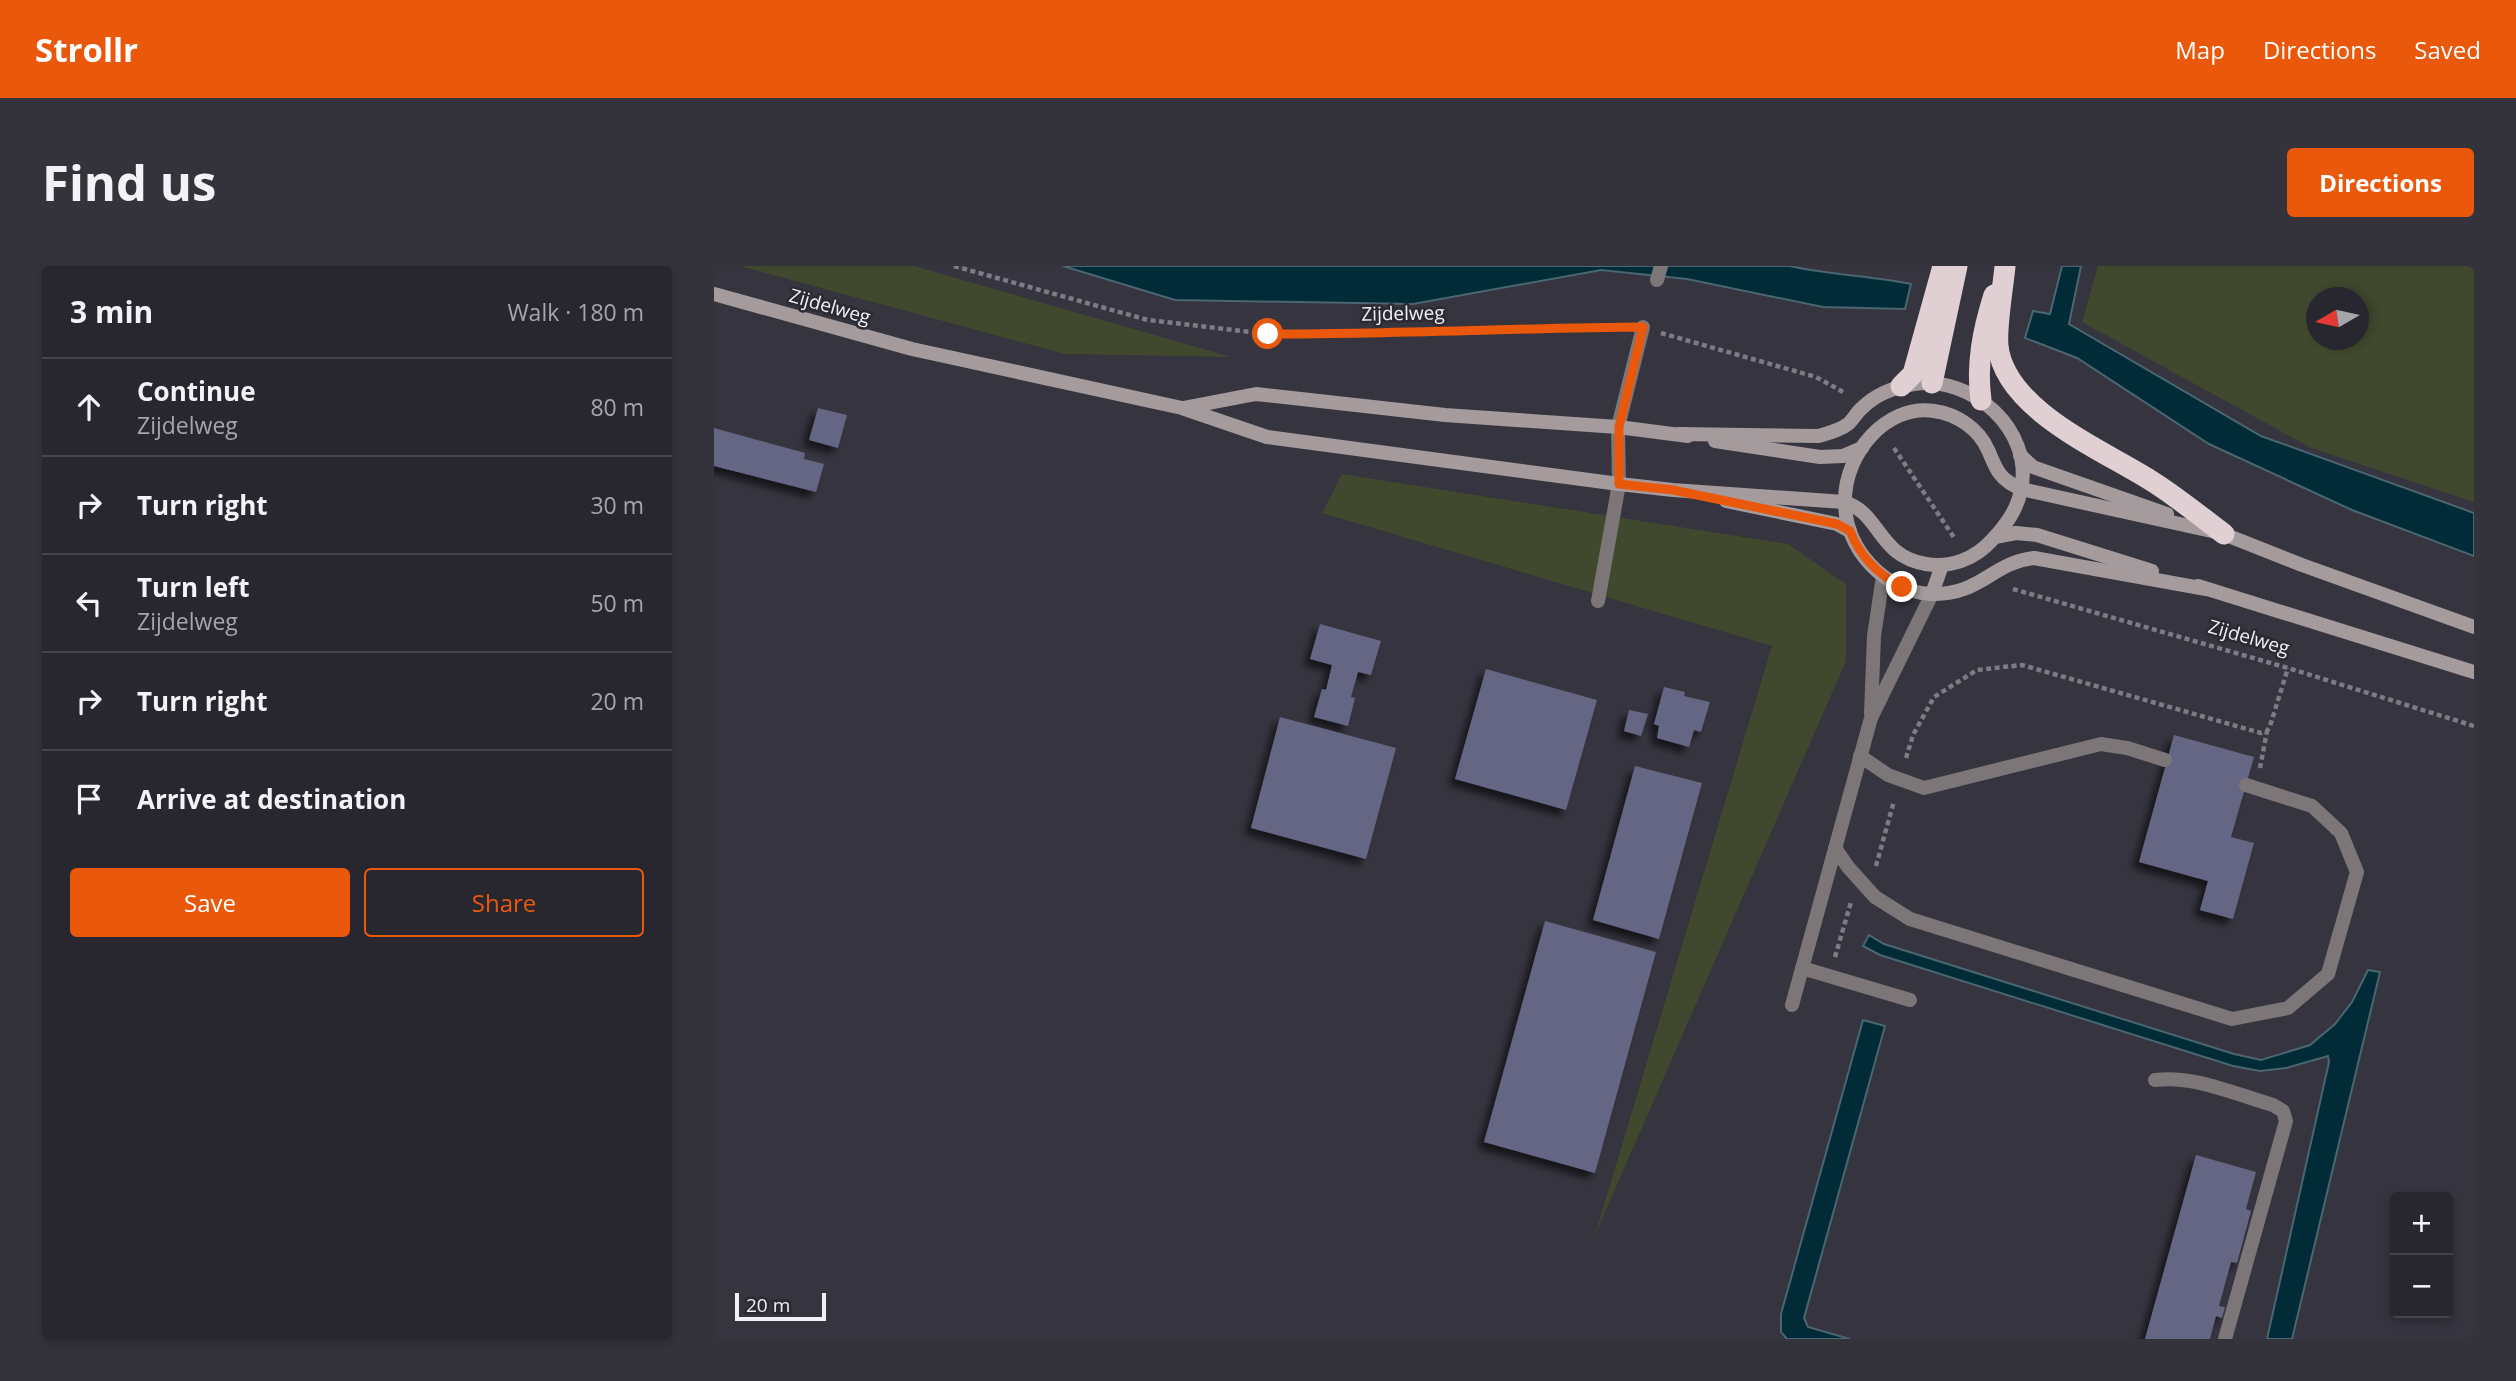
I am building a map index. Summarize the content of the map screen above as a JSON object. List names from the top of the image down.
{
  "streets": {
    "main road": ["Zijdelweg"]
  },
  "scale_bar": "20 m",
  "north": "left",
  "page": {
    "header": "Strollr",
    "nav": ["Map", "Directions", "Saved"],
    "buttons": [
      "Directions",
      ["Save", "Share"]
    ],
    "title": "Find us",
    "heading": ["3 min", "Walk · 180 m"],
    "list": [
      ["Continue", "Zijdelweg", "80 m"],
      ["Turn right", "30 m"],
      ["Turn left", "Zijdelweg", "50 m"],
      ["Turn right", "20 m"],
      "Arrive at destination"
    ],
    "map_buttons": ["+", "−"],
    "scale": "20 m"
  }
}
